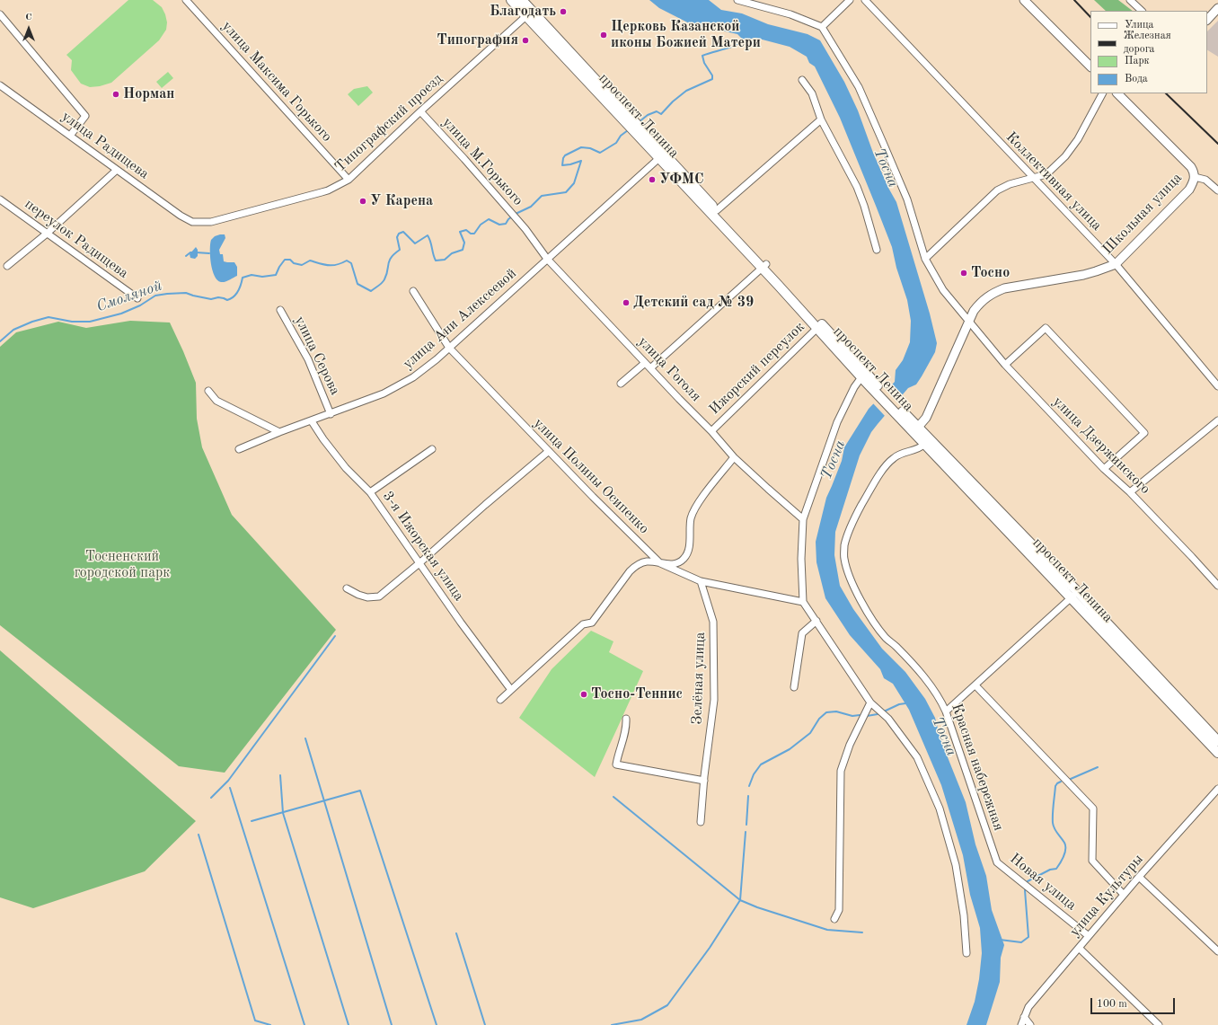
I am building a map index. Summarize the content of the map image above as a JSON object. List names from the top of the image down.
{
  "streets": {
    "main road": ["проспект Ленина"],
    "street": [
      "улица Максима Горького",
      "Типографский проезд",
      "улица Радищева",
      "улица М.Горького",
      "Коллективная улица",
      "Школьная улица",
      "переулок Радищева",
      "улица Ани Алексеевой",
      "улица Серова",
      "Ижорский переулок",
      "улица Гоголя",
      "улица Дзержинского",
      "улица Полины Осипенко",
      "3-я Ижорская улица",
      "Зелёная улица",
      "Красная набережная",
      "Новая улица",
      "улица Культуры"
    ]
  },
  "crossings": [
    ["улица Максима Горького", "Типографский проезд"],
    ["проспект Ленина", "Типографский проезд"],
    ["проспект Ленина", "Школьная улица"],
    ["проспект Ленина", "улица Ани Алексеевой"],
    ["проспект Ленина", "Ижорский переулок"],
    ["проспект Ленина", "Красная набережная"],
    ["Типографский проезд", "улица Радищева"],
    ["Типографский проезд", "улица М.Горького"],
    ["улица М.Горького", "улица Гоголя"],
    ["Коллективная улица", "Школьная улица"],
    ["Школьная улица", "улица Дзержинского"],
    ["улица Ани Алексеевой", "улица Серова"],
    ["улица Ани Алексеевой", "улица Гоголя"],
    ["улица Ани Алексеевой", "улица Полины Осипенко"],
    ["улица Ани Алексеевой", "3-я Ижорская улица"],
    ["Ижорский переулок", "улица Гоголя"],
    ["улица Полины Осипенко", "Зелёная улица"],
    ["Красная набережная", "Новая улица"],
    ["Новая улица", "улица Культуры"]
  ],
  "water": ["Тосна", "Смоляной"],
  "parks": ["Тосненский городской парк"],
  "places": [
    "Благодать",
    "Церковь Казанской иконы Божией Матери",
    "Типография",
    "Норман",
    "УФМС",
    "У Карена",
    "Тосно",
    "Детский сад № 39",
    "Тосно-Теннис"
  ],
  "legend": [
    "Улица",
    "Железная дорога",
    "Парк",
    "Вода"
  ],
  "scale_bar": "100 m",
  "north": "top"
}
